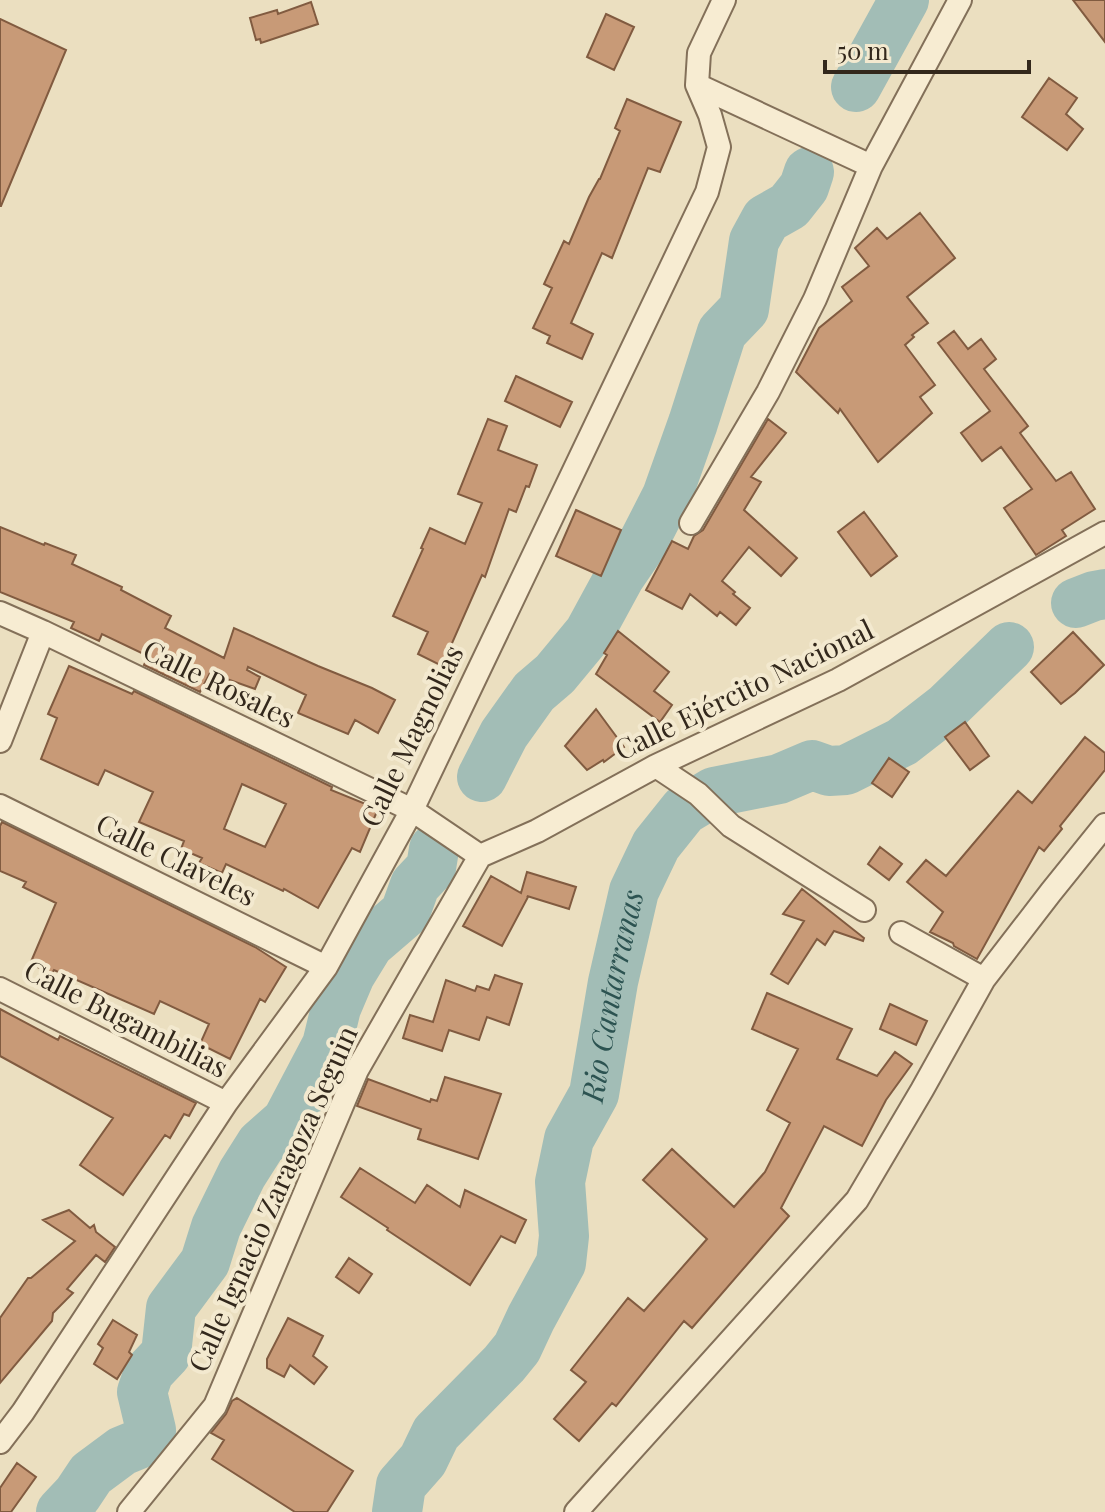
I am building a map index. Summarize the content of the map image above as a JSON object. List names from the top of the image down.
{
  "streets": {
    "street": [
      "Calle Rosales",
      "Calle Ejército Nacional",
      "Calle Magnolias",
      "Calle Claveles",
      "Calle Bugambilias",
      "Calle Ignacio Zaragoza Seguin"
    ]
  },
  "crossings": [
    ["Calle Rosales", "Calle Magnolias"],
    ["Calle Ejército Nacional", "Calle Ignacio Zaragoza Seguin"],
    ["Calle Magnolias", "Calle Claveles"],
    ["Calle Magnolias", "Calle Bugambilias"]
  ],
  "water": ["Rio Cantarranas"],
  "scale_bar": "50 m"
}
